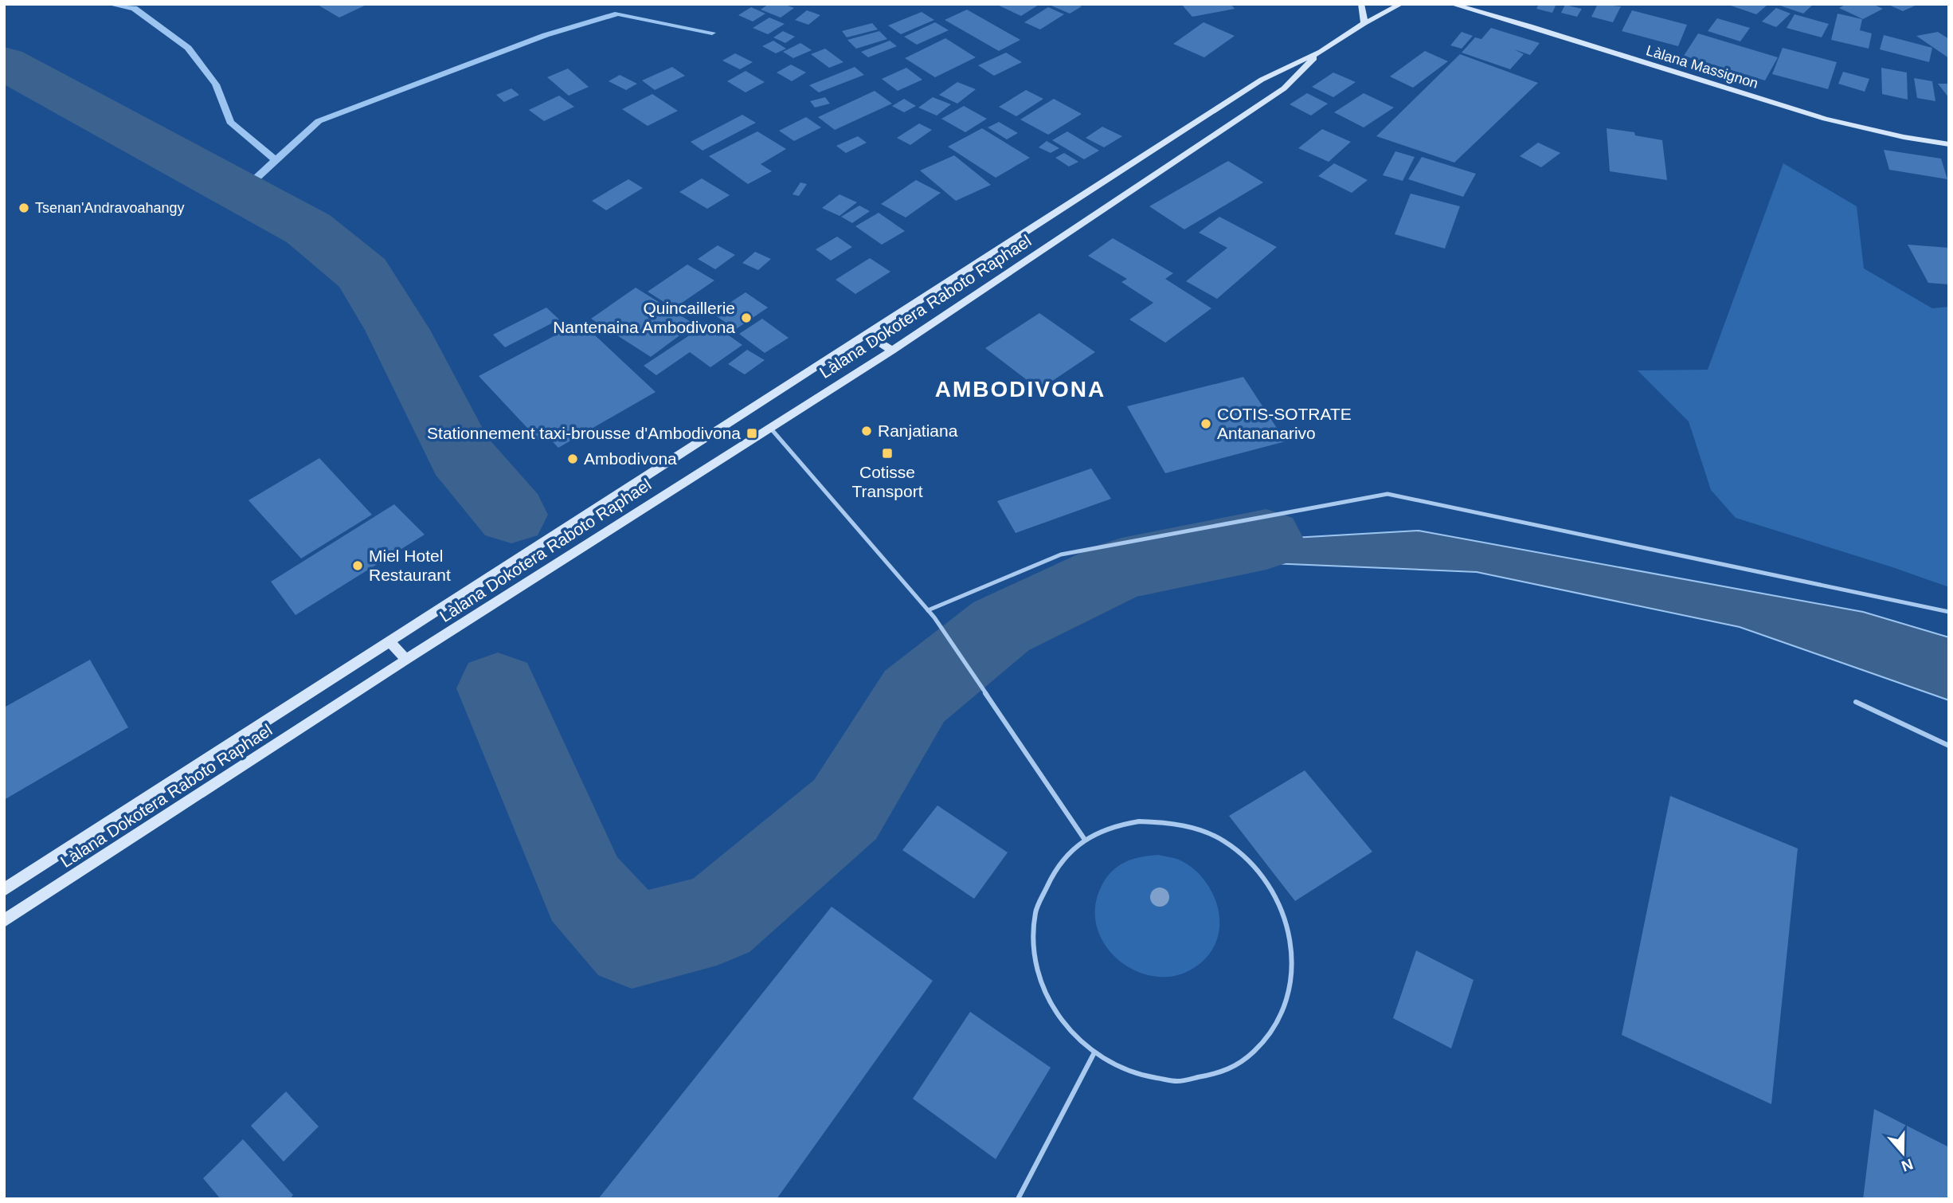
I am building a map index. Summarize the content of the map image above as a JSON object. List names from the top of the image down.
{
  "streets": {
    "main road": ["Làlana Massignon", "Làlana Dokotera Raboto Raphael"]
  },
  "districts": ["AMBODIVONA"],
  "places": {
    "other": [
      "Tsenan'Andravoahangy",
      "Quincaillerie Nantenaina Ambodivona",
      "COTIS-SOTRATE Antananarivo",
      "Ranjatiana",
      "Ambodivona",
      "Miel Hotel Restaurant"
    ],
    "transit": ["Stationnement taxi-brousse d'Ambodivona", "Cotisse Transport"]
  },
  "north": "bottom"
}
